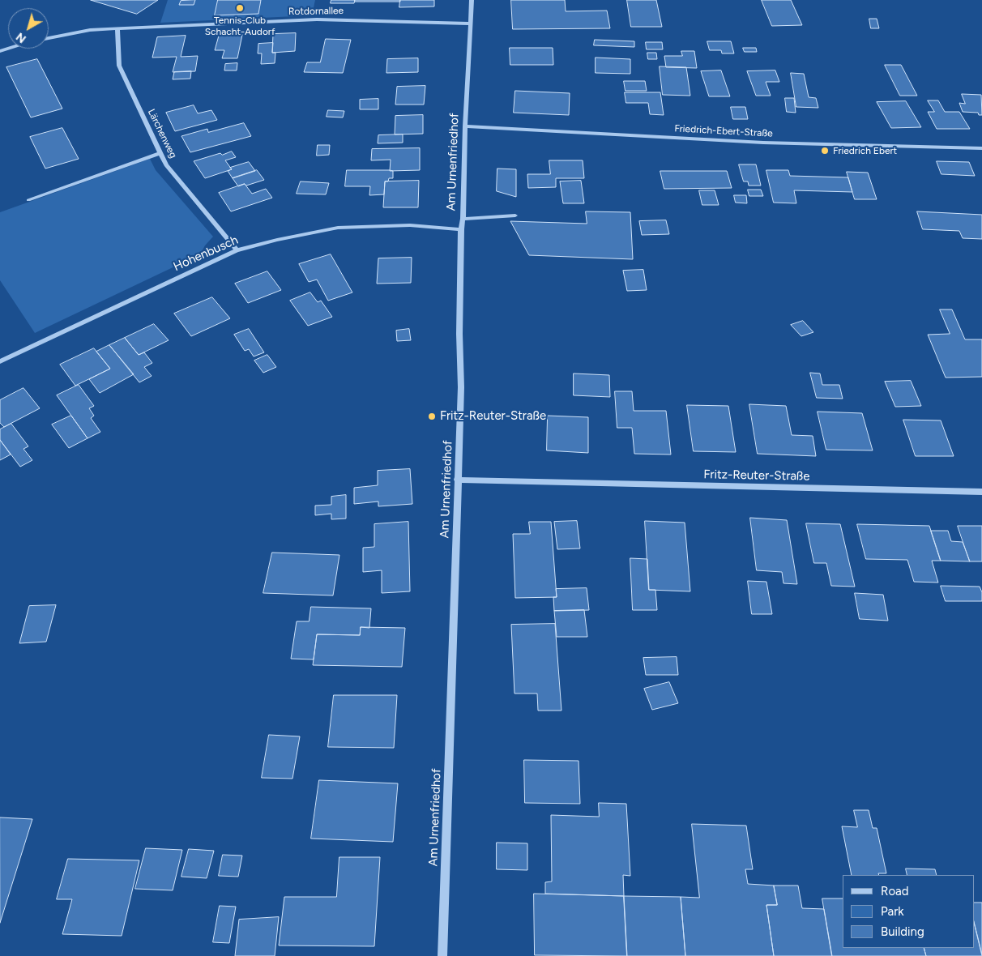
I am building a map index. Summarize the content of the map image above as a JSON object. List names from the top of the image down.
{
  "streets": {
    "street": [
      "Rotdornallee",
      "Friedrich-Ebert-Straße",
      "Lärchenweg",
      "Am Urnenfriedhof",
      "Hohenbusch",
      "Fritz-Reuter-Straße"
    ]
  },
  "crossings": [
    ["Rotdornallee", "Lärchenweg"],
    ["Rotdornallee", "Am Urnenfriedhof"],
    ["Friedrich-Ebert-Straße", "Am Urnenfriedhof"],
    ["Lärchenweg", "Hohenbusch"],
    ["Am Urnenfriedhof", "Hohenbusch"],
    ["Am Urnenfriedhof", "Fritz-Reuter-Straße"]
  ],
  "places": ["Tennis-Club Schacht-Audorf", "Friedrich Ebert", "Fritz-Reuter-Straße"],
  "legend": ["Road", "Park", "Building"],
  "north": "bottom left"
}
